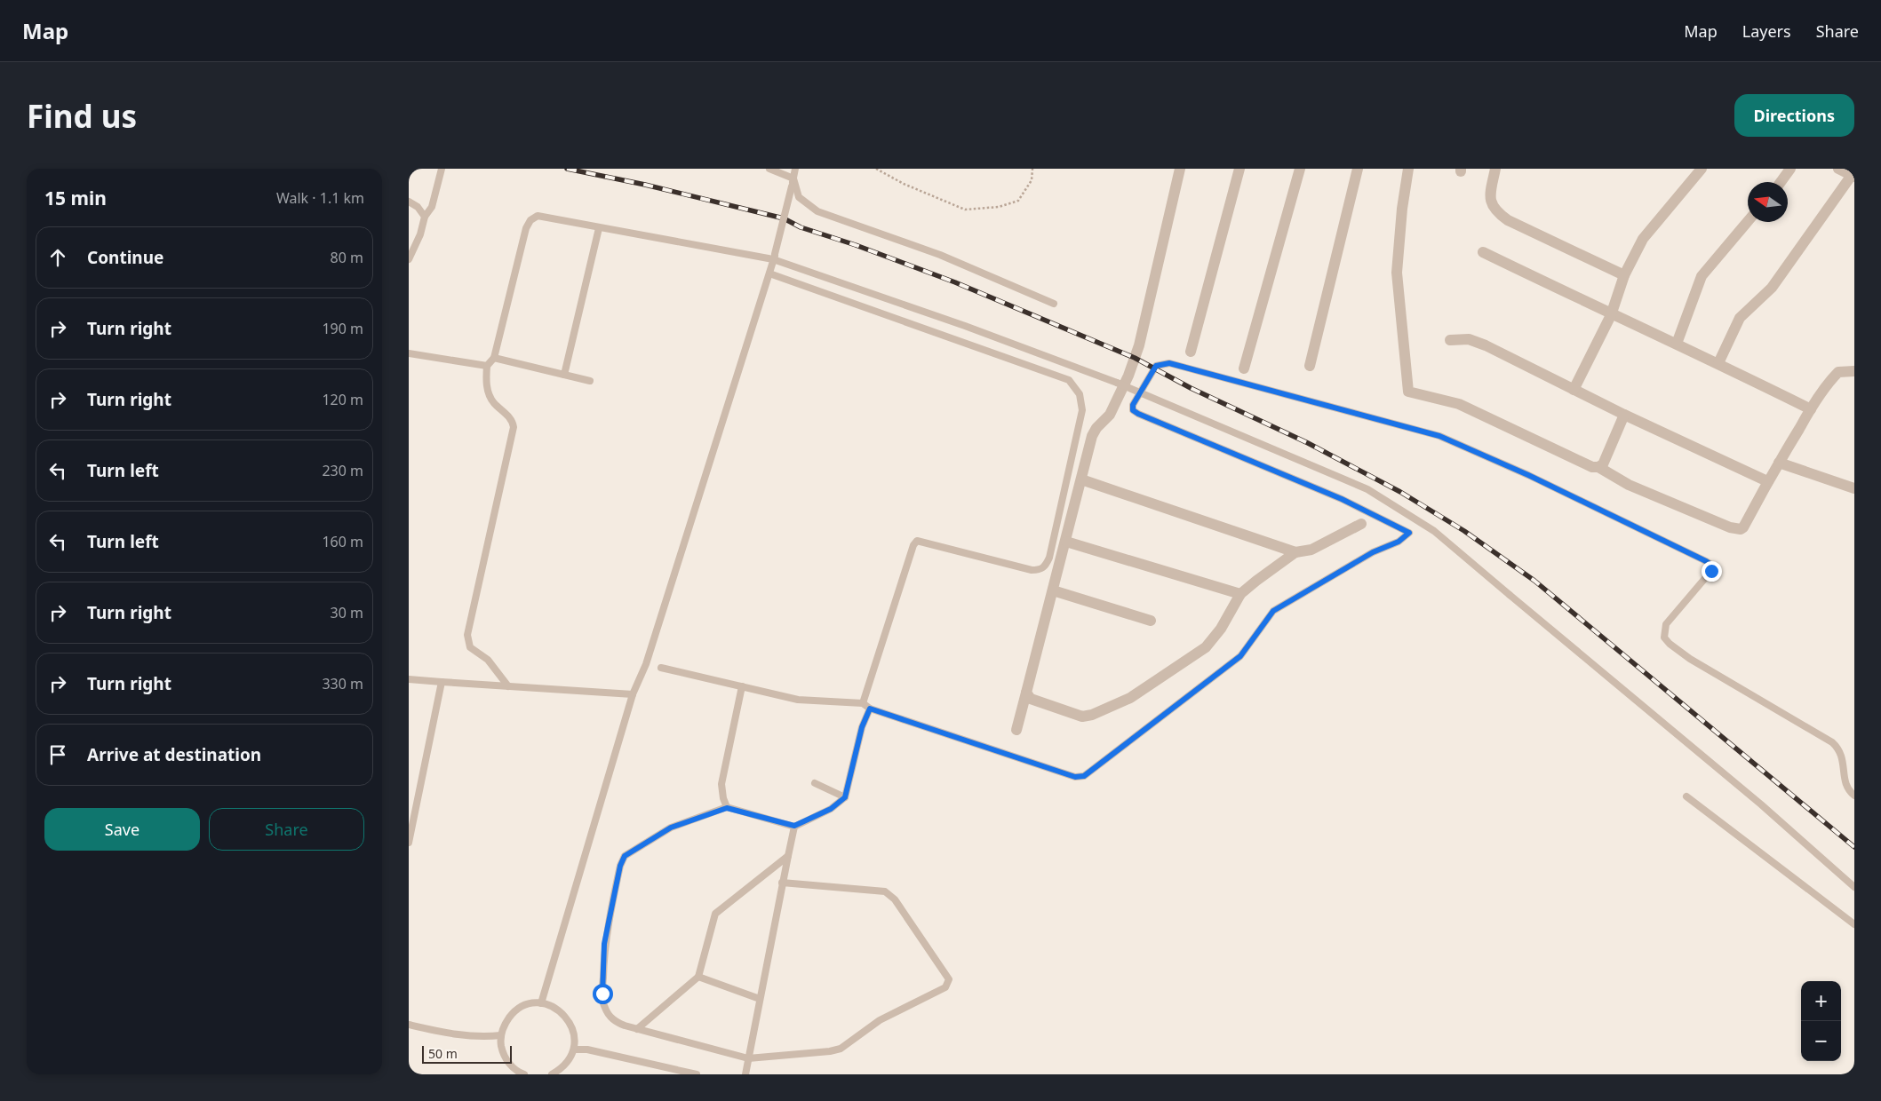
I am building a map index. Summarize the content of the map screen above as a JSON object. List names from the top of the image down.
{
  "scale_bar": "50 m",
  "north": "left",
  "page": {
    "header": "Map",
    "nav": ["Map", "Layers", "Share"],
    "buttons": [
      "Directions",
      ["Save", "Share"]
    ],
    "title": "Find us",
    "heading": ["15 min", "Walk · 1.1 km"],
    "list": [
      ["Continue", "80 m"],
      ["Turn right", "190 m"],
      ["Turn right", "120 m"],
      ["Turn left", "230 m"],
      ["Turn left", "160 m"],
      ["Turn right", "30 m"],
      ["Turn right", "330 m"],
      "Arrive at destination"
    ],
    "map_buttons": ["+", "−"],
    "scale": "50 m"
  }
}
